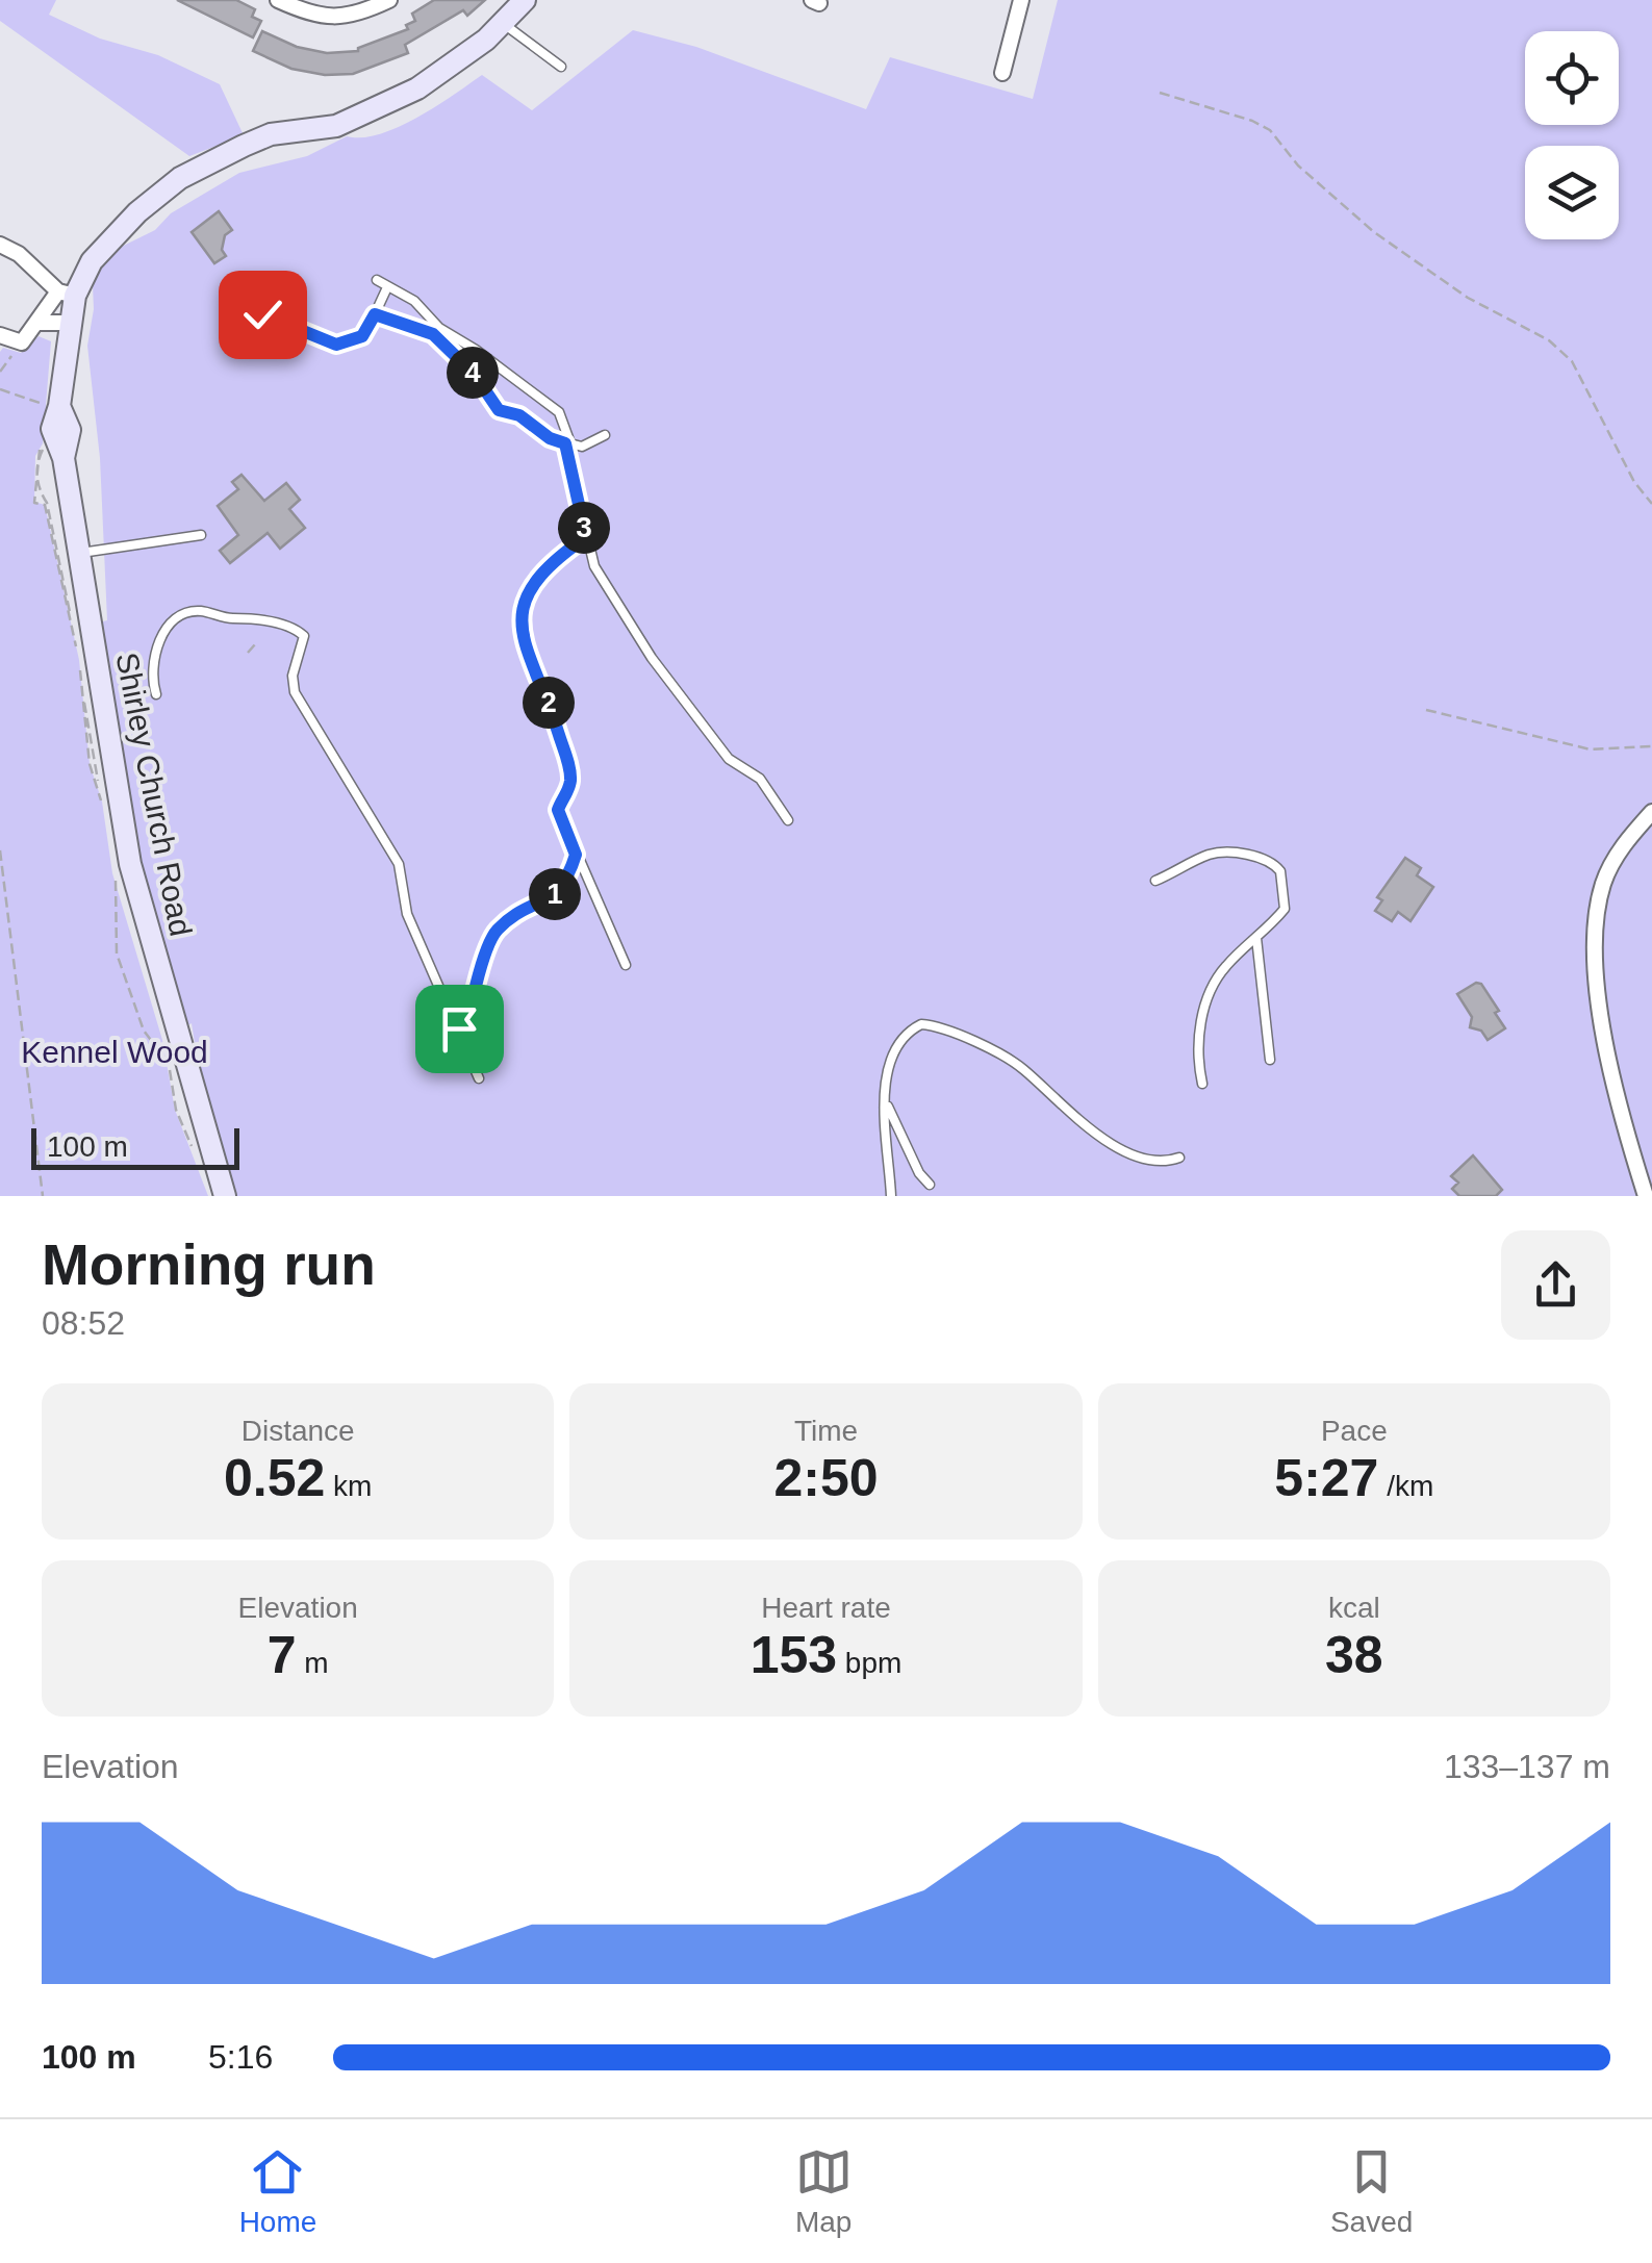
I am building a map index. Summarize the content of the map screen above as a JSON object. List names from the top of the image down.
{
  "streets": {
    "street": ["Shirley Church Road"]
  },
  "parks": ["Kennel Wood"],
  "scale_bar": "100 m",
  "page": {
    "pins": [
      "4",
      "3",
      "2",
      "1"
    ],
    "scale": "100 m",
    "heading": ["Morning run", "08:52"],
    "stats": [
      ["Distance", "0.52 km"],
      ["Time", "2:50"],
      ["Pace", "5:27 /km"],
      ["Elevation", "7 m"],
      ["Heart rate", "153 bpm"],
      ["kcal", "38"]
    ],
    "chart": ["Elevation", "133–137 m"],
    "list": [
      {
        "name": "100 m",
        "note": "5:16"
      }
    ],
    "tabs": ["Home", "Map", "Saved"]
  }
}
